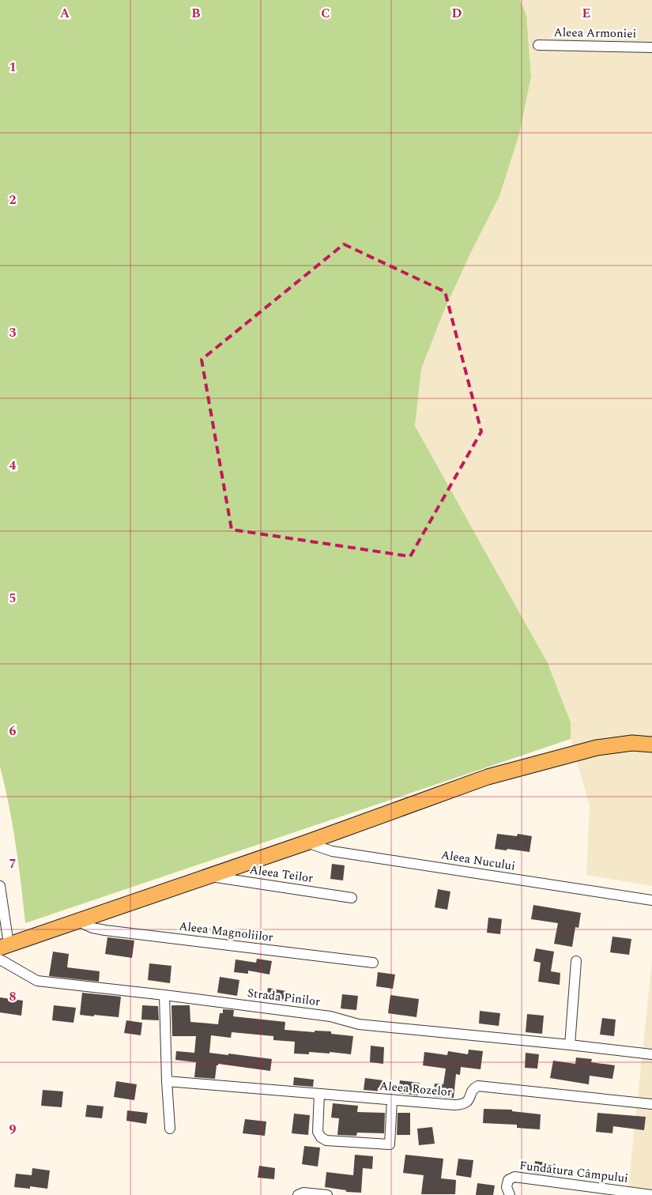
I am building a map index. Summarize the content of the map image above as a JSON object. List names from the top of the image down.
{
  "streets": {
    "street": [
      "Aleea Armoniei",
      "Aleea Nucului",
      "Aleea Teilor",
      "Aleea Magnoliilor",
      "Strada Pinilor",
      "Aleea Rozelor",
      "Fundătura Câmpului"
    ]
  },
  "grid": {
    "columns": [
      "A",
      "B",
      "C",
      "D",
      "E"
    ],
    "rows": [
      "1",
      "2",
      "3",
      "4",
      "5",
      "6",
      "7",
      "8",
      "9"
    ]
  }
}
